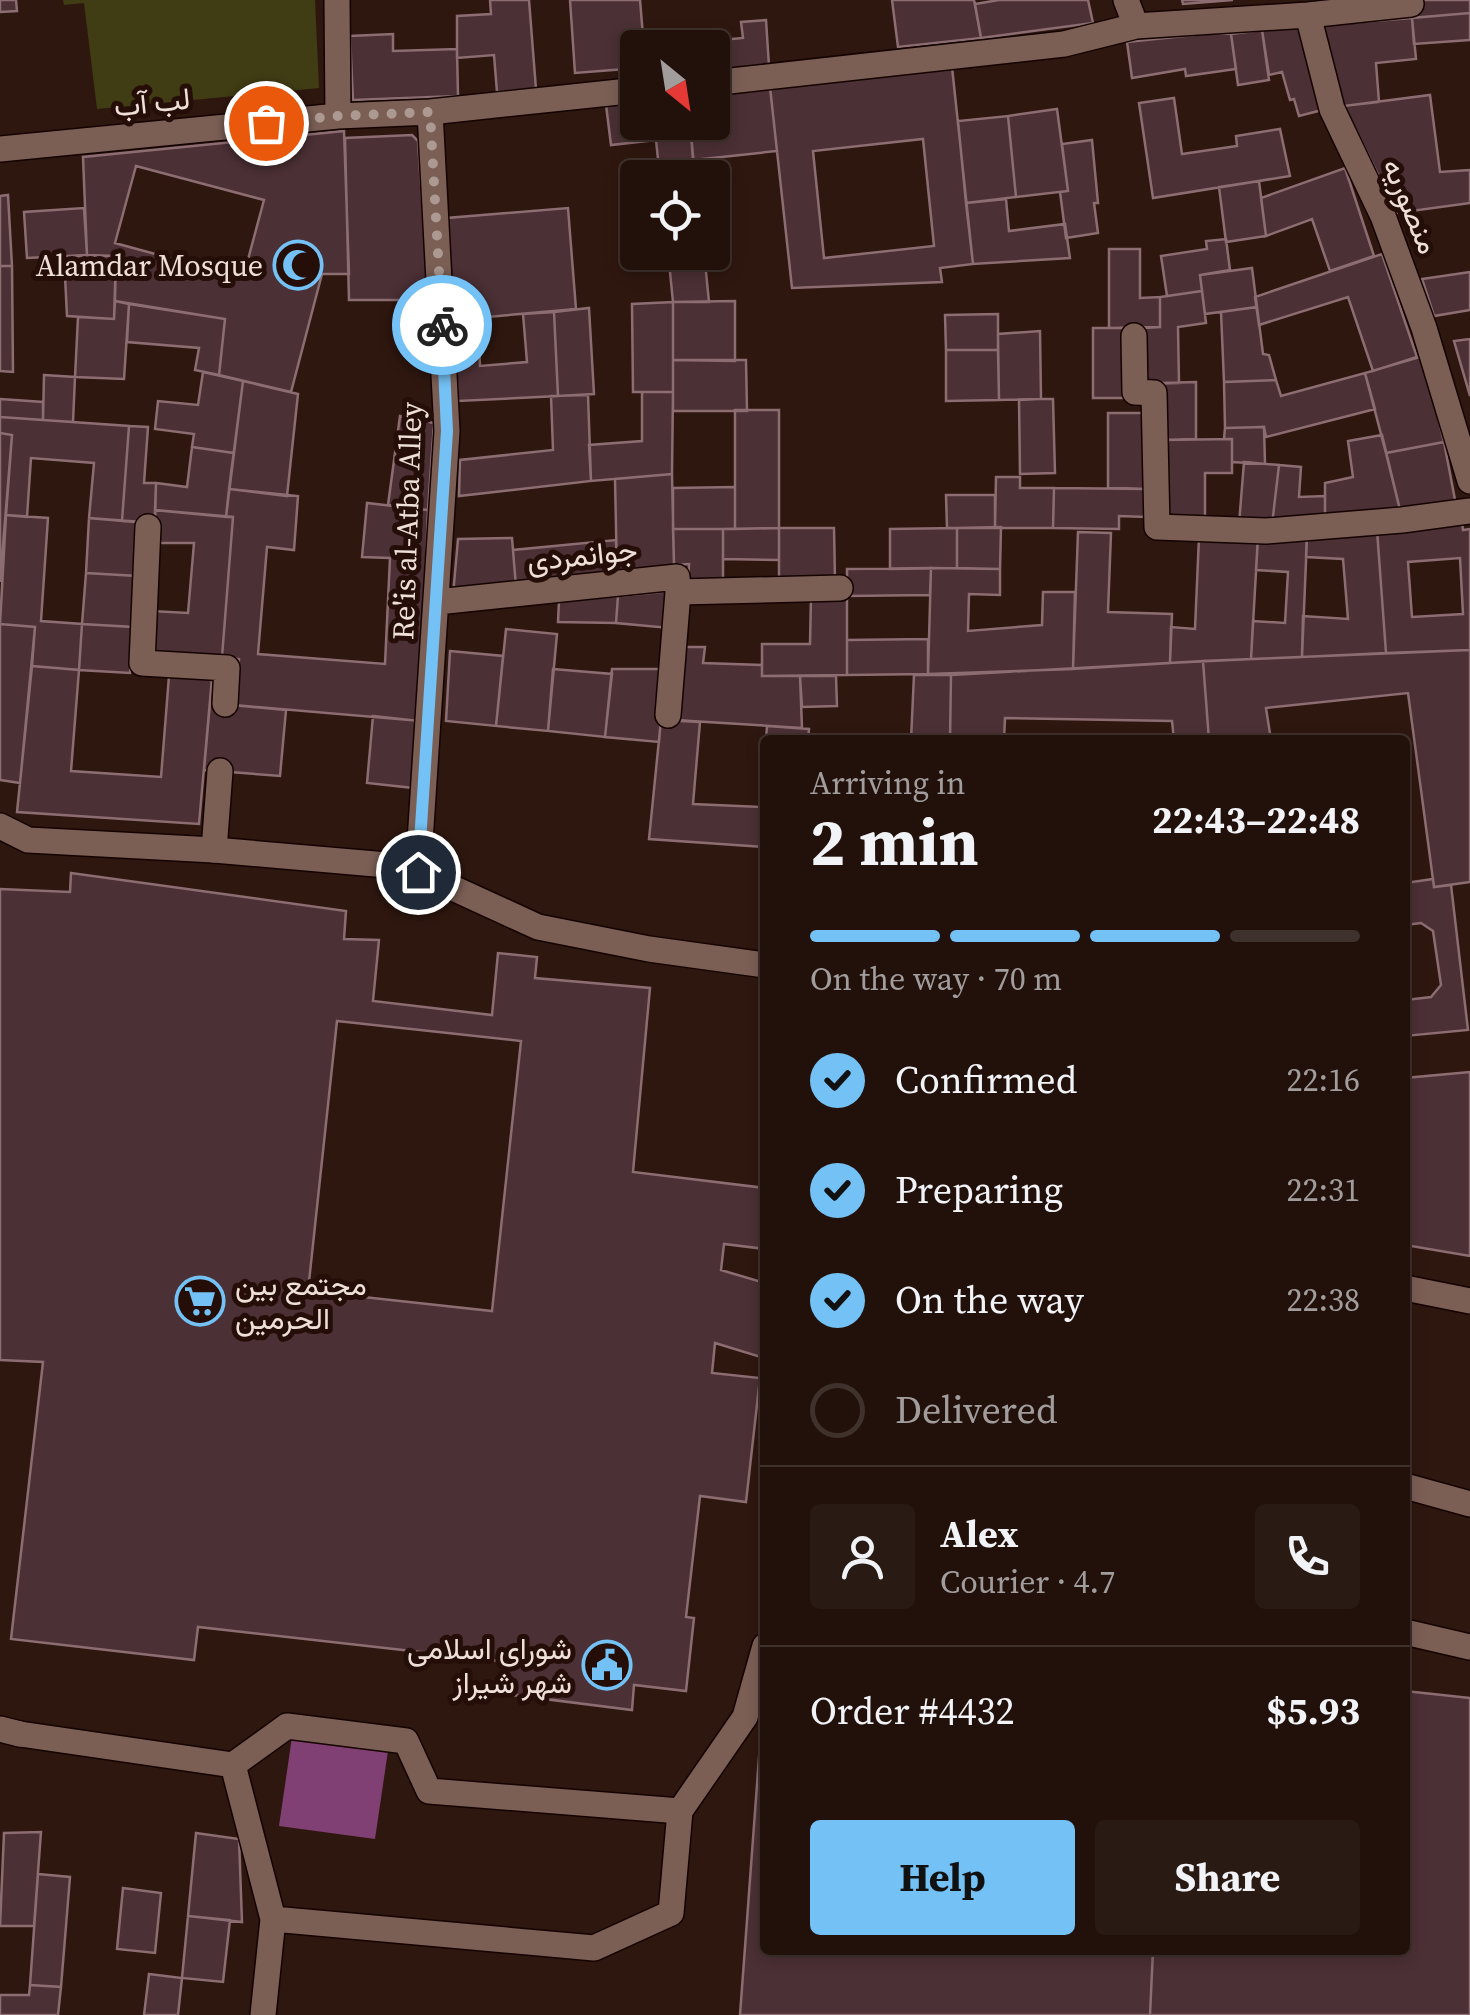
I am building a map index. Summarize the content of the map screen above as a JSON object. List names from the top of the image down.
{
  "streets": {
    "street": [
      "لب آب",
      "منصوریه",
      "Re'is al-Atba Alley",
      "جوانمردی"
    ]
  },
  "crossings": [
    ["لب آب", "Re'is al-Atba Alley"],
    ["Re'is al-Atba Alley", "جوانمردی"]
  ],
  "places": {
    "mosque": ["Alamdar Mosque"],
    "supermarket": ["مجتمع بین الحرمین"],
    "public building": ["شورای اسلامی شهر شیراز"]
  },
  "north": "bottom right",
  "page": {
    "heading": ["2 min", "Arriving in", "22:43–22:48"],
    "panel": [
      "Alex",
      "Courier · 4.7",
      "Order #4432",
      "$5.93"
    ],
    "bar": "On the way · 70 m",
    "list": [
      ["Confirmed", "22:16"],
      ["Preparing", "22:31"],
      ["On the way", "22:38"],
      "Delivered"
    ],
    "buttons": ["Help", "Share"]
  }
}
